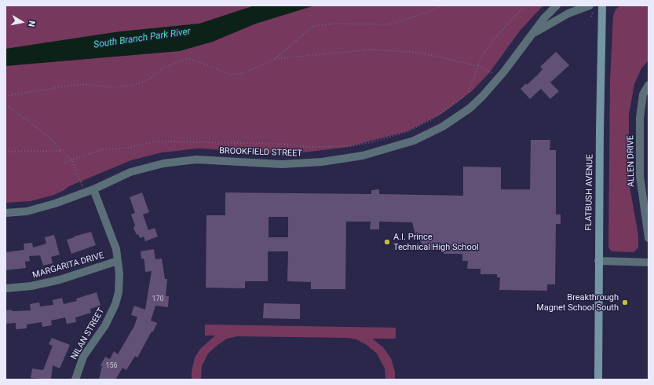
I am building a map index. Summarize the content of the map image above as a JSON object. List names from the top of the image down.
{
  "streets": {
    "street": [
      "BROOKFIELD STREET",
      "ALLEN DRIVE",
      "FLATBUSH AVENUE",
      "MARGARITA DRIVE",
      "NILAN STREET"
    ]
  },
  "crossings": [
    ["BROOKFIELD STREET", "NILAN STREET"],
    ["MARGARITA DRIVE", "NILAN STREET"]
  ],
  "water": ["South Branch Park River"],
  "places": ["A.I. Prince Technical High School", "Breakthrough Magnet School South"],
  "house_numbers": ["170", "156"],
  "north": "right"
}
